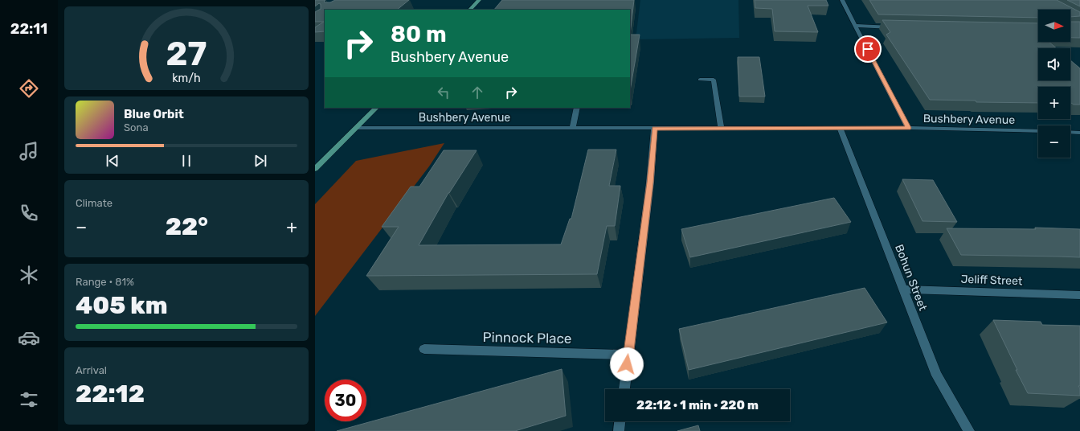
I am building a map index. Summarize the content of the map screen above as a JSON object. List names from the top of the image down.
{
  "streets": {
    "street": [
      "Bushbery Avenue",
      "Bohun Street",
      "Jeliff Street",
      "Pinnock Place"
    ]
  },
  "crossings": [
    ["Bushbery Avenue", "Bohun Street"],
    ["Bohun Street", "Jeliff Street"]
  ],
  "north": "right",
  "page": {
    "tabs": "22:11",
    "map_buttons": ["+", "−"],
    "turn": ["80 m", "Bushbery Avenue"],
    "song": ["Blue Orbit", "Sona"],
    "tile": [
      "Climate",
      ["Range · 81%", "405 km"],
      ["Arrival", "22:12"]
    ],
    "heat": ["−", "22°", "+"],
    "limit": "30",
    "trip": "22:12 · 1 min · 220 m",
    "gauge": ["27", "km/h"]
  }
}
